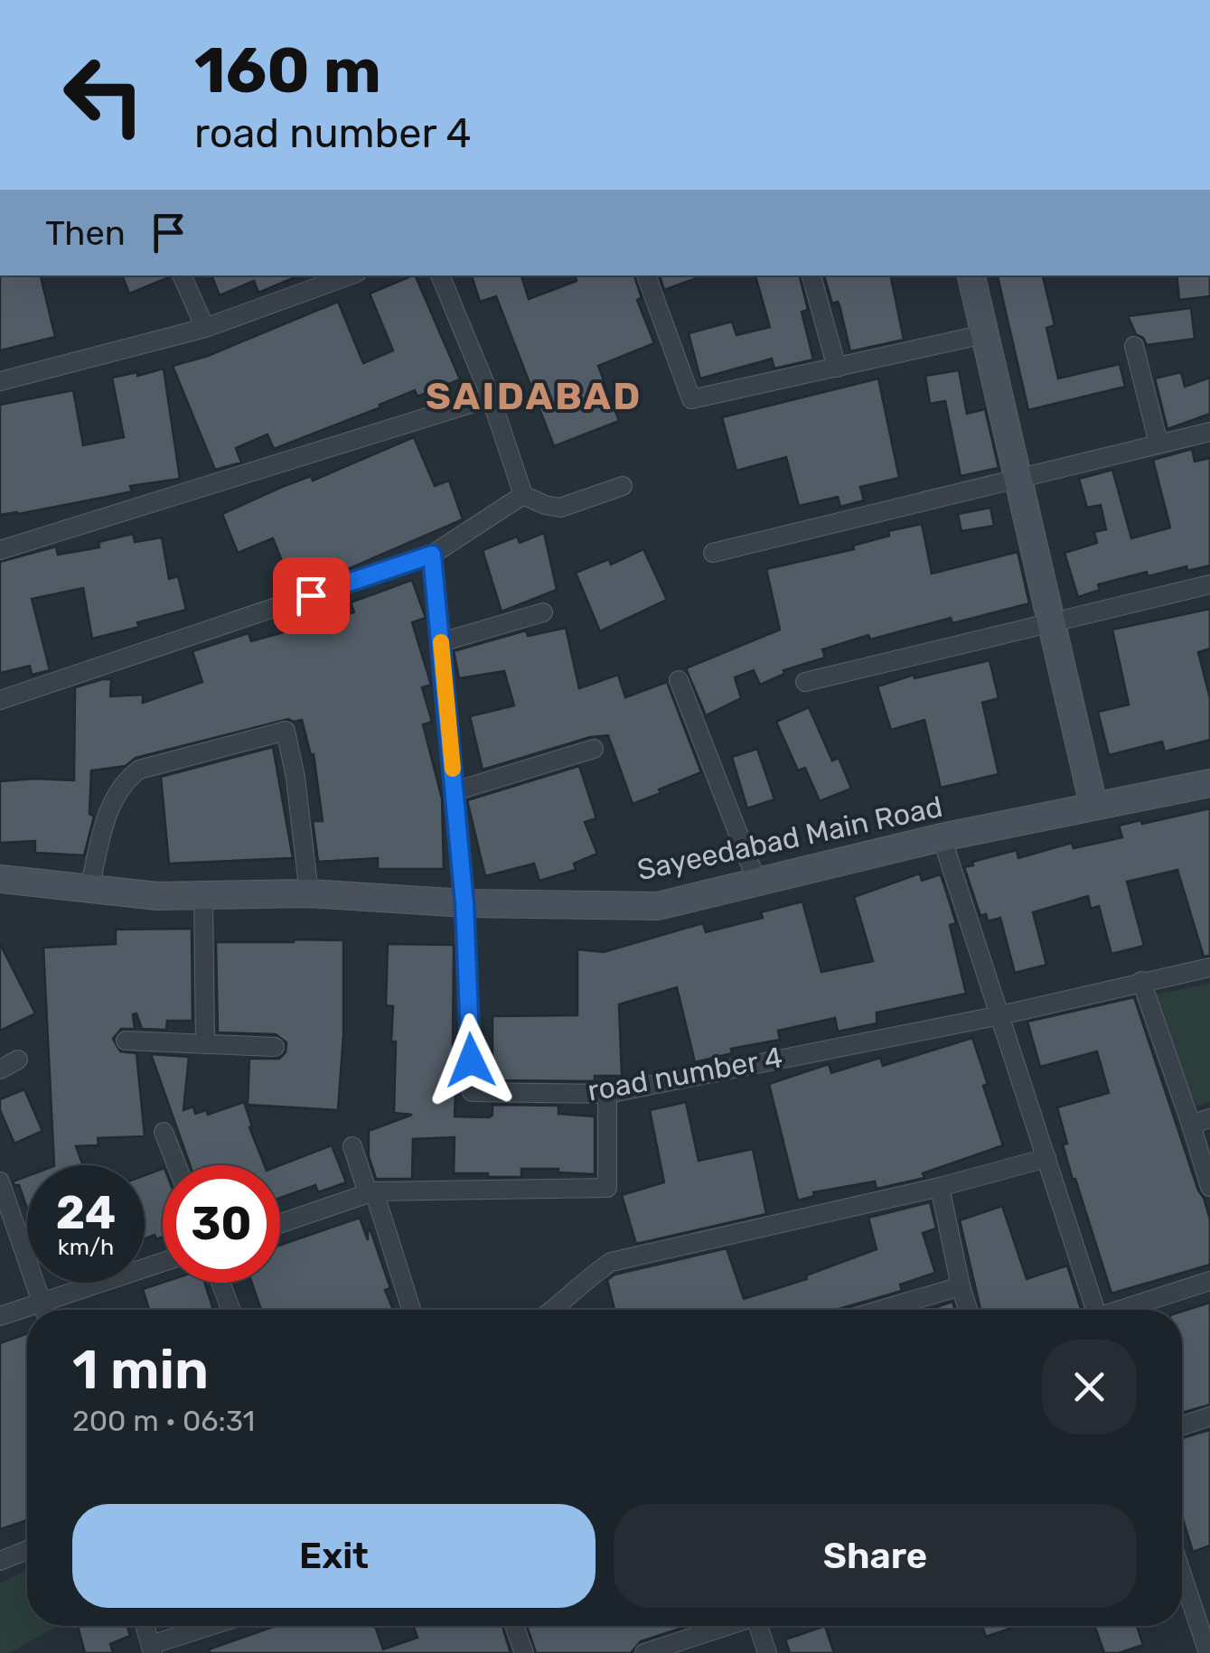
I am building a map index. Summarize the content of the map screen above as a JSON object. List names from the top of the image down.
{
  "streets": {
    "main road": ["Sayeedabad Main Road"],
    "street": ["road number 4"]
  },
  "crossings": [
    ["Sayeedabad Main Road", "road number 4"]
  ],
  "districts": ["SAIDABAD"],
  "page": {
    "turn": ["160 m", "road number 4"],
    "then": "Then",
    "speed": "24 km/h",
    "limit": "30",
    "heading": ["1 min", "200 m · 06:31"],
    "buttons": ["Exit", "Share"]
  }
}
